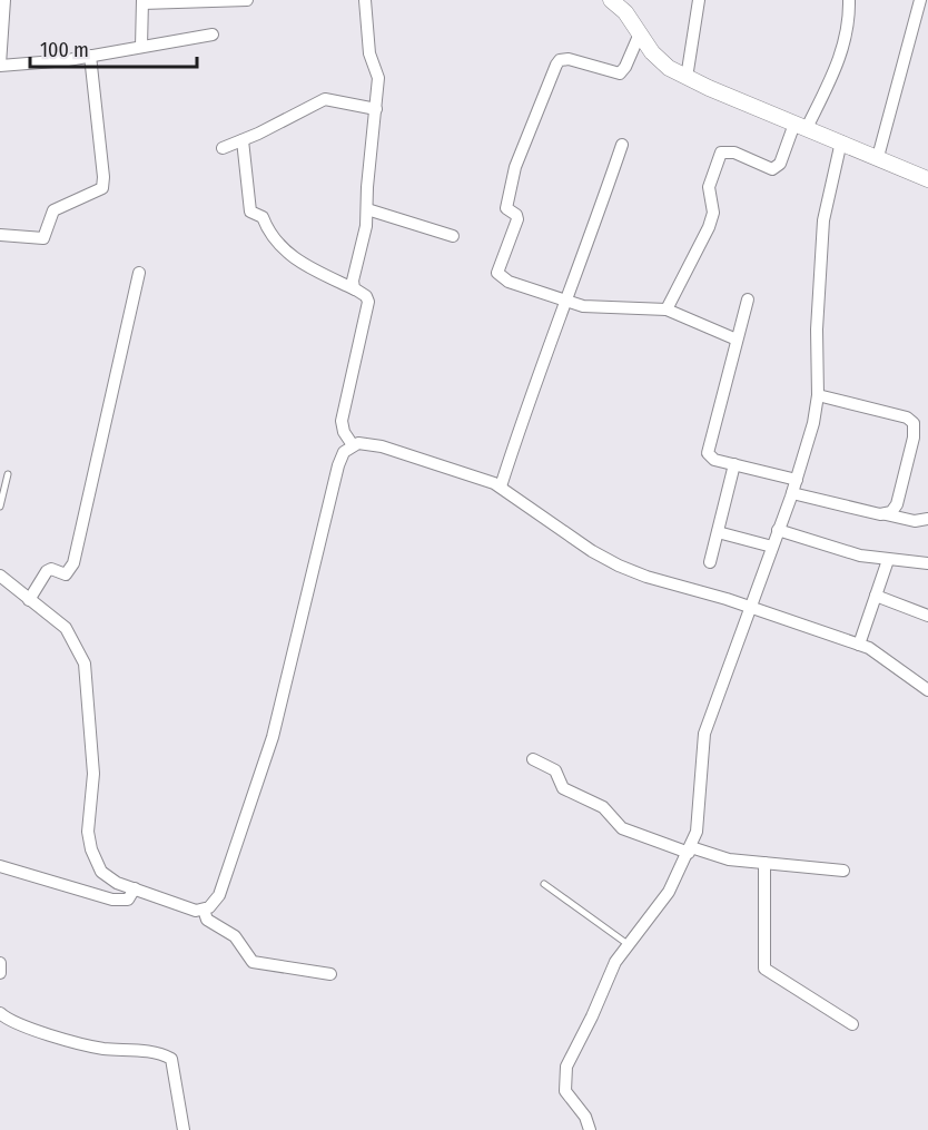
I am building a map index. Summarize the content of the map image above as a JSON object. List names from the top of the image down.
{
  "scale_bar": "100 m"
}
